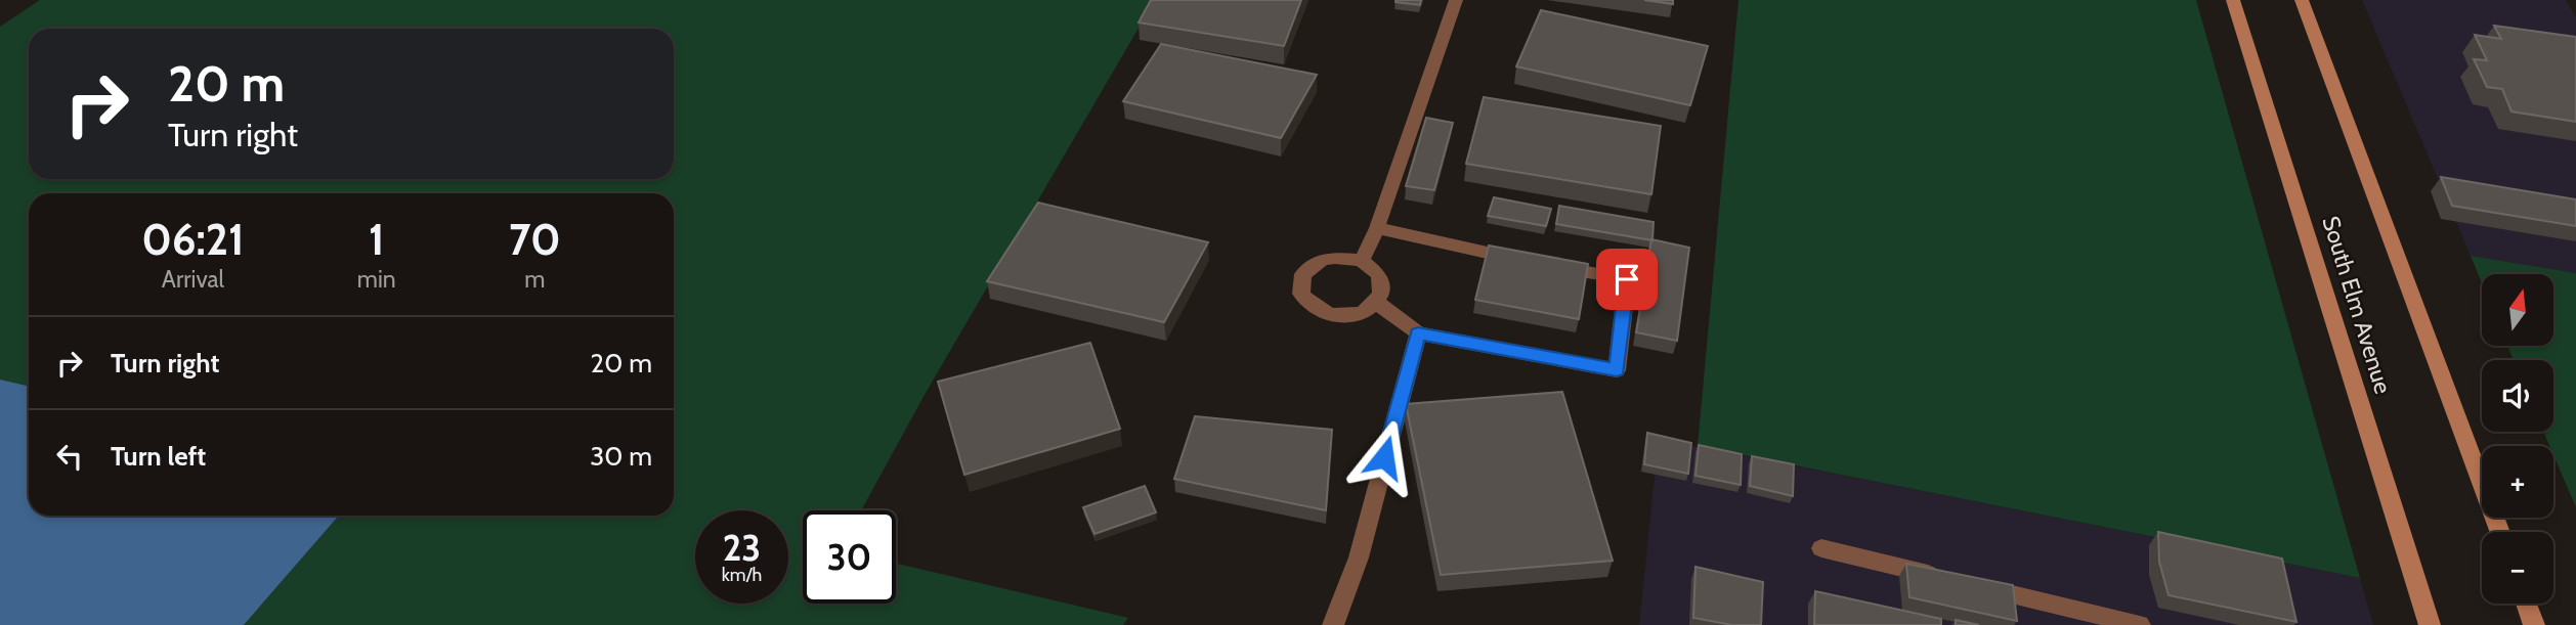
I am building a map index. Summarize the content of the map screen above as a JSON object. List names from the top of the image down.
{
  "streets": {
    "main road": ["South Elm Avenue"]
  },
  "north": "top",
  "page": {
    "turn": ["20 m", "Turn right"],
    "eta": [
      "06:21",
      "Arrival",
      "1",
      "min",
      "70",
      "m"
    ],
    "map_buttons": ["+", "−"],
    "list": [
      {
        "name": "Turn right",
        "value": "20 m"
      },
      {
        "name": "Turn left",
        "value": "30 m"
      }
    ],
    "speed": "23 km/h",
    "limit": "30"
  }
}
